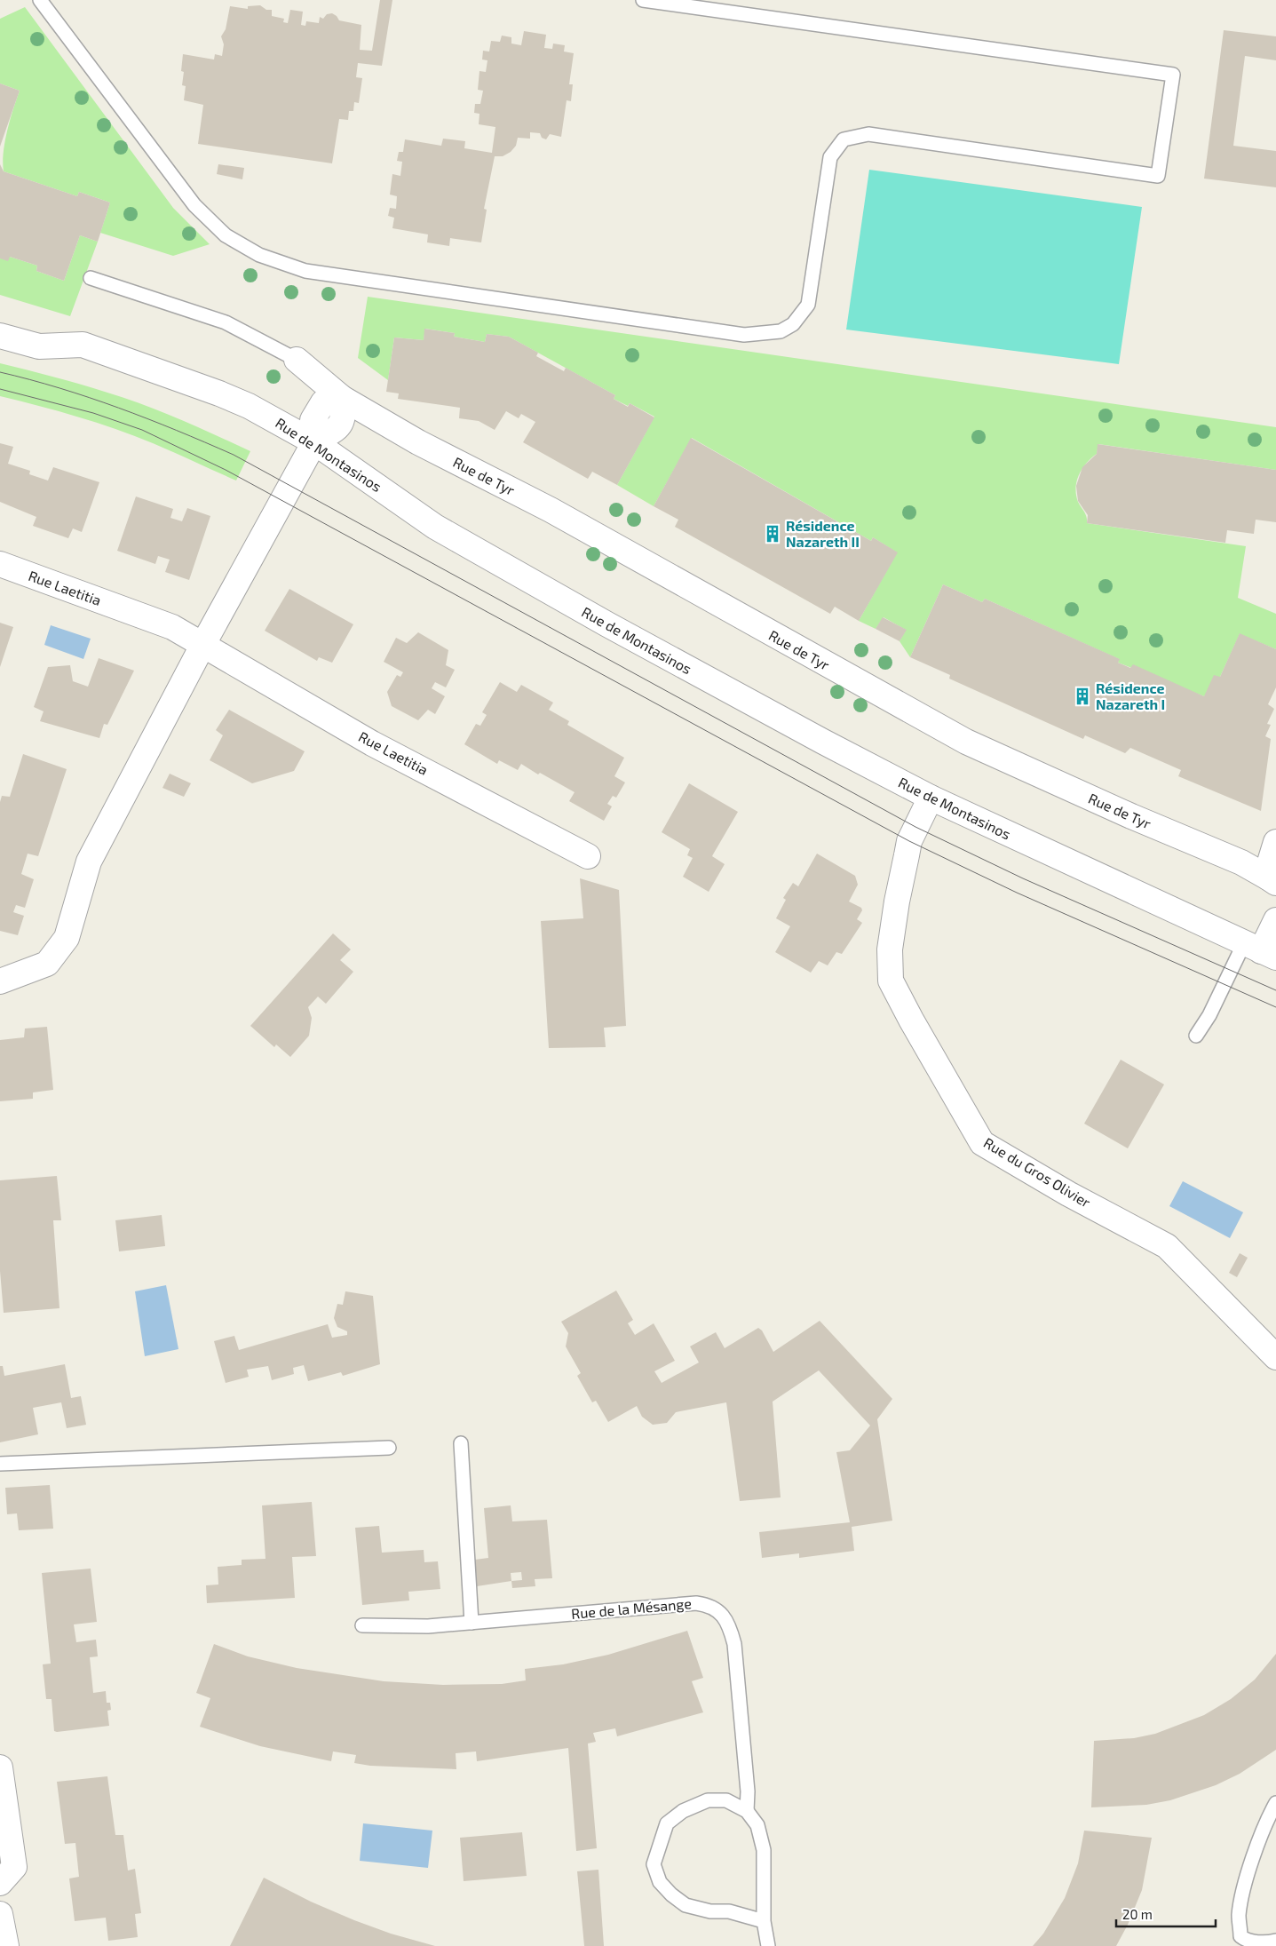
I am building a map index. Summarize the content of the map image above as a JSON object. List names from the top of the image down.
{
  "streets": {
    "street": [
      "Rue de Montasinos",
      "Rue de Tyr",
      "Rue Laetitia",
      "Rue du Gros Olivier"
    ],
    "lane": ["Rue de la Mésange"]
  },
  "crossings": [
    ["Rue de Montasinos", "Rue du Gros Olivier"]
  ],
  "places": {
    "building": ["Résidence Nazareth II", "Résidence Nazareth I"]
  },
  "scale_bar": "20 m"
}
